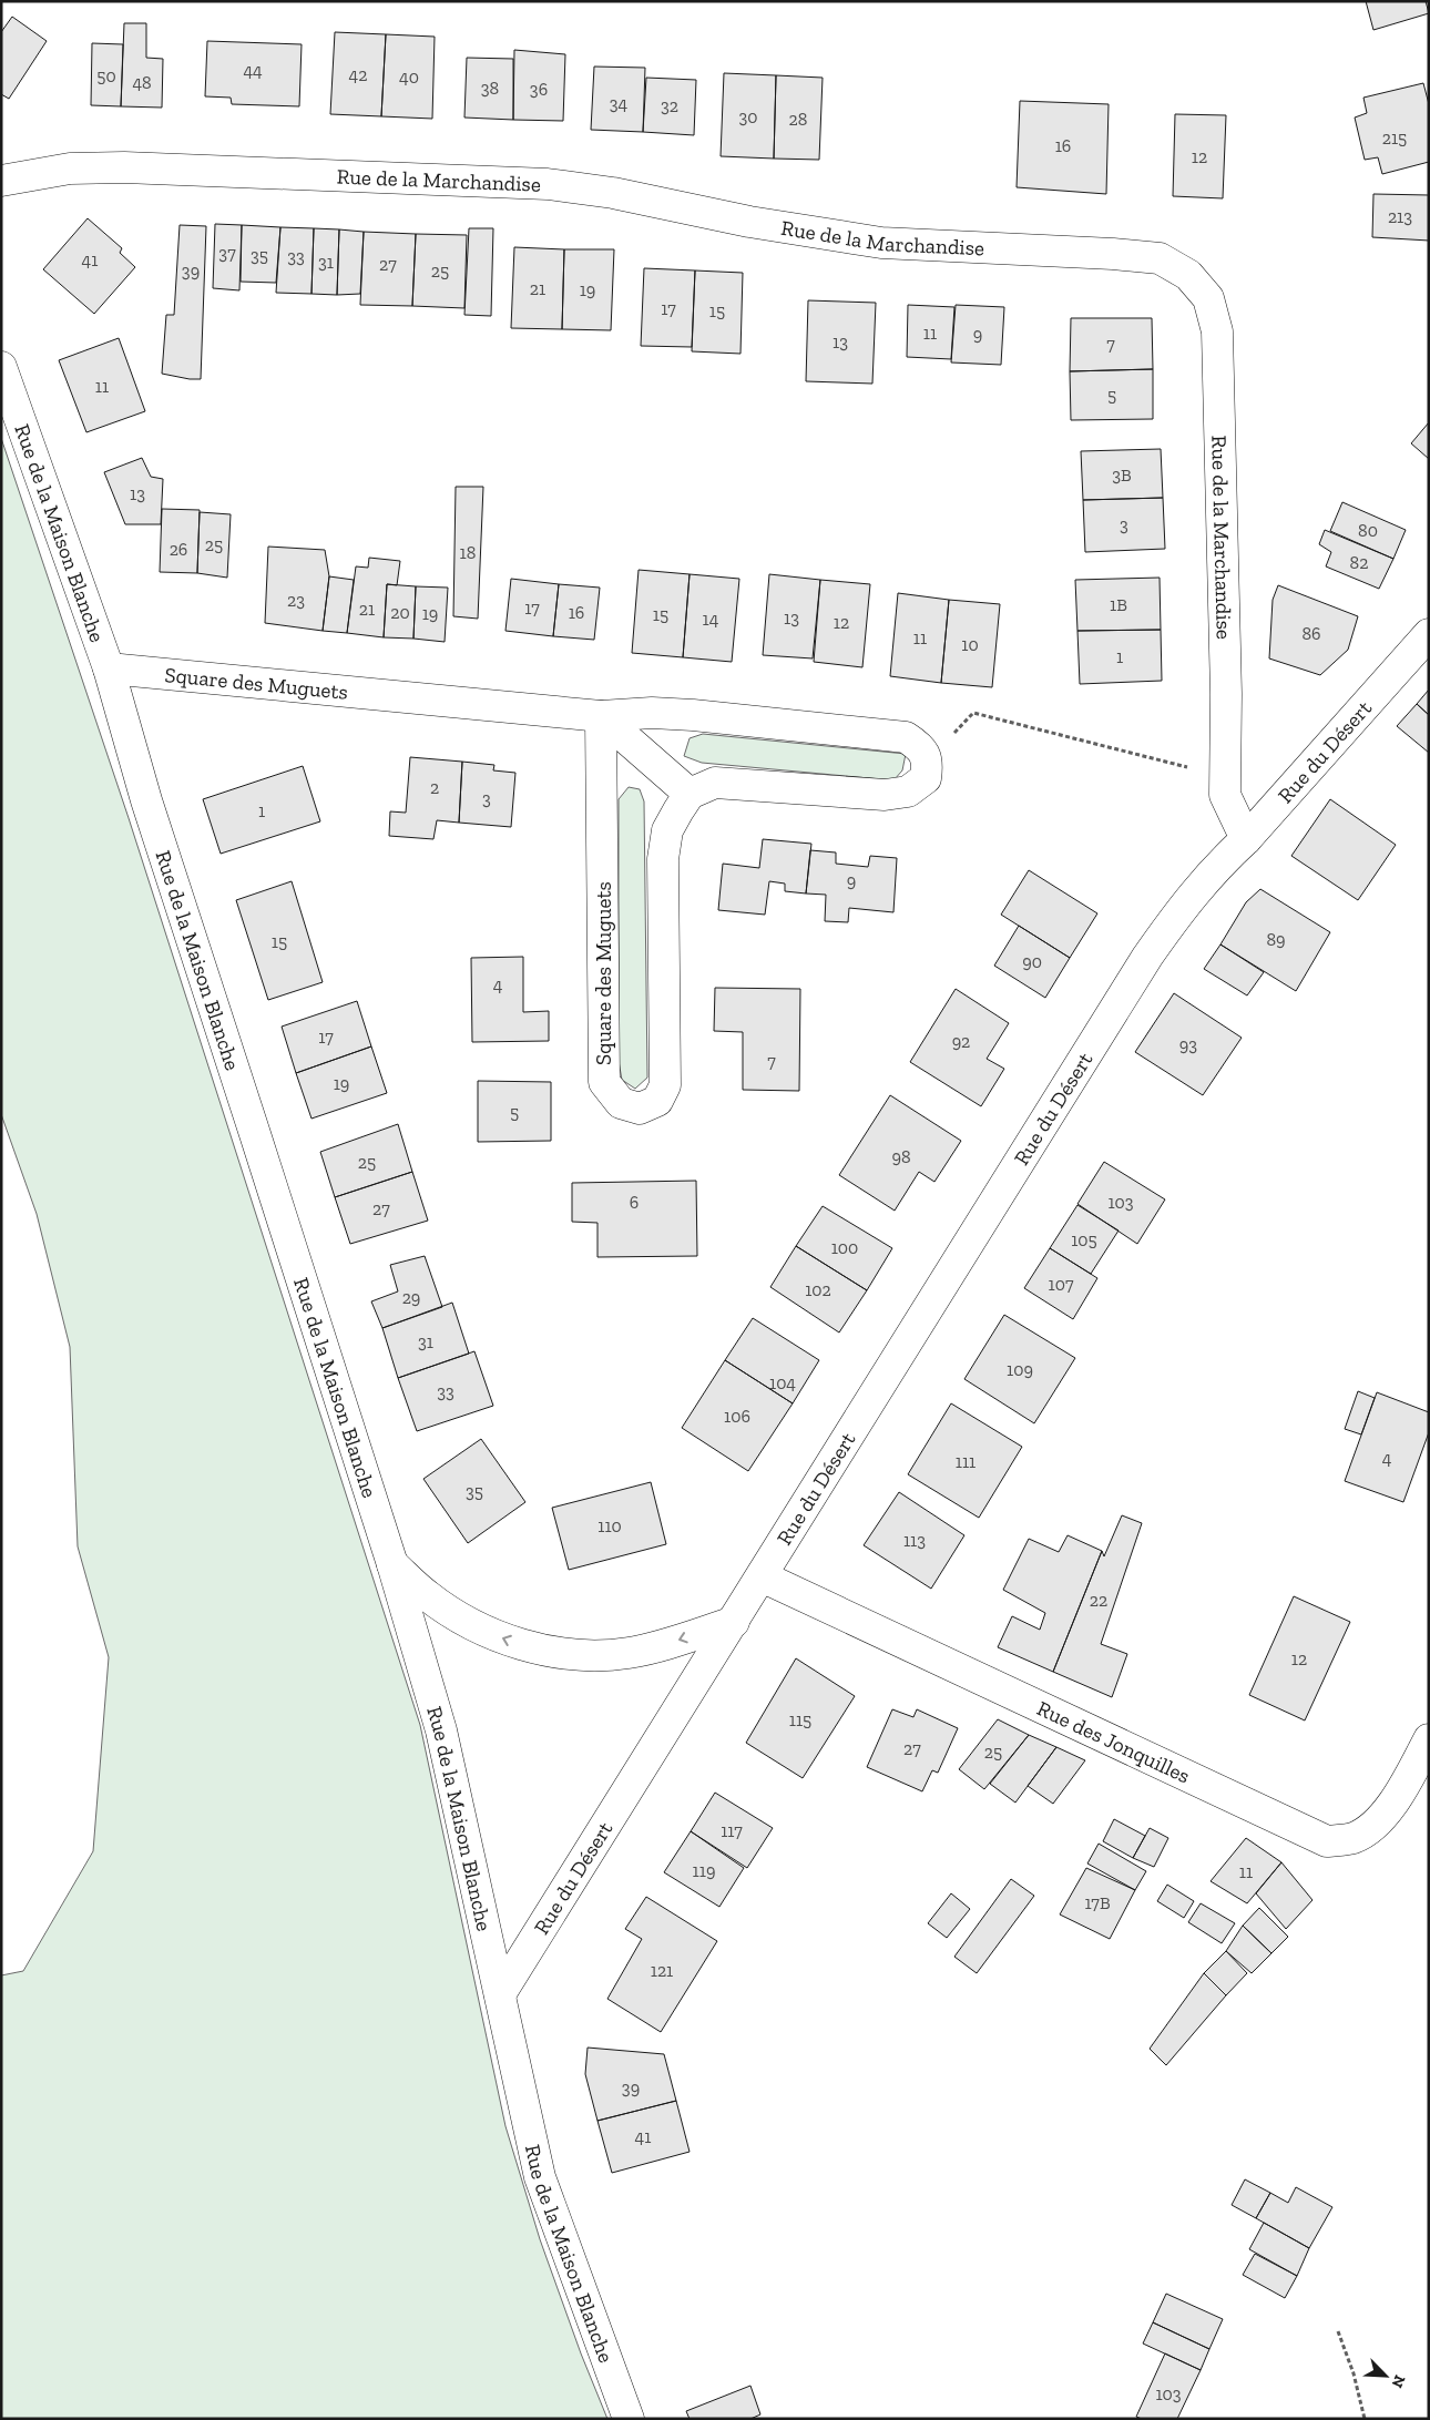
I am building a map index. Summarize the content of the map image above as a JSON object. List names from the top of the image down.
{
  "streets": {
    "street": [
      "Rue de la Marchandise",
      "Rue de la Maison Blanche",
      "Square des Muguets",
      "Rue du Désert",
      "Rue des Jonquilles"
    ]
  },
  "crossings": [
    ["Rue de la Marchandise", "Rue du Désert"],
    ["Rue de la Maison Blanche", "Square des Muguets"],
    ["Rue de la Maison Blanche", "Rue du Désert"],
    ["Rue du Désert", "Rue des Jonquilles"]
  ],
  "house_numbers": [
    "44",
    "42",
    "50",
    "40",
    "48",
    "38",
    "36",
    "34",
    "32",
    "30",
    "28",
    "215",
    "16",
    "12",
    "213",
    "37",
    "35",
    "33",
    "41",
    "31",
    "27",
    "39",
    "25",
    "21",
    "19",
    "17",
    "15",
    "11",
    "9",
    "13",
    "7",
    "11",
    "5",
    "3B",
    "13",
    "3",
    "80",
    "25",
    "26",
    "18",
    "82",
    "23",
    "1B",
    "17",
    "21",
    "20",
    "16",
    "19",
    "15",
    "13",
    "14",
    "12",
    "86",
    "11",
    "10",
    "1",
    "2",
    "3",
    "1",
    "9",
    "89",
    "15",
    "90",
    "4",
    "17",
    "92",
    "93",
    "7",
    "19",
    "5",
    "98",
    "25",
    "6",
    "103",
    "27",
    "105",
    "100",
    "107",
    "102",
    "29",
    "31",
    "109",
    "104",
    "33",
    "106",
    "4",
    "111",
    "35",
    "110",
    "113",
    "22",
    "12",
    "115",
    "27",
    "25",
    "117",
    "119",
    "11",
    "17B",
    "121",
    "39",
    "41",
    "103"
  ],
  "north": "bottom right"
}
